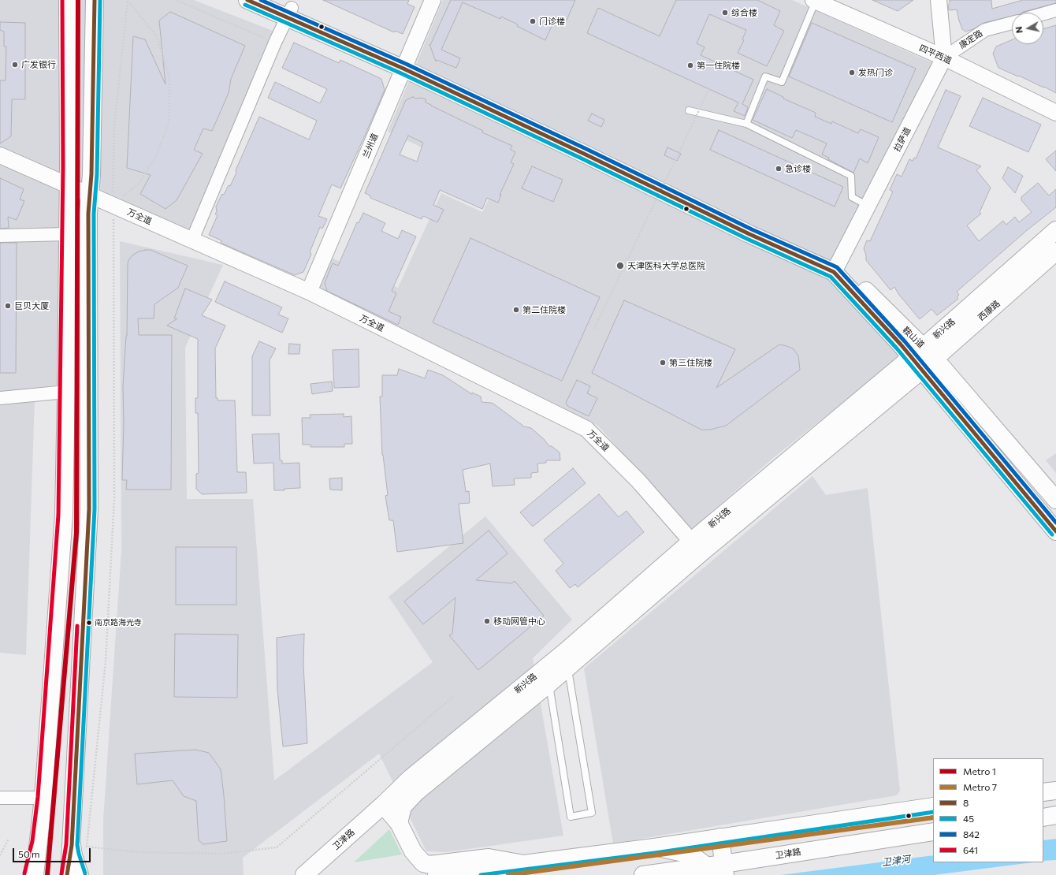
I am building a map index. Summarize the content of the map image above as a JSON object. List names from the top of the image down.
{
  "streets": {
    "main road": [
      "西康路",
      "新兴路",
      "鞍山道",
      "卫津路"
    ],
    "street": [
      "康定路",
      "四平西道",
      "拉萨道",
      "兰州道",
      "万全道"
    ]
  },
  "crossings": [
    ["康定路", "四平西道"],
    ["康定路", "拉萨道"],
    ["四平西道", "拉萨道"],
    ["拉萨道", "鞍山道"],
    ["兰州道", "万全道"],
    ["兰州道", "鞍山道"],
    ["万全道", "新兴路"],
    ["西康路", "新兴路"],
    ["西康路", "鞍山道"],
    ["新兴路", "鞍山道"],
    ["新兴路", "卫津路"]
  ],
  "water": ["卫津河"],
  "places": [
    "综合楼",
    "门诊楼",
    "广发银行",
    "第一住院楼",
    "发热门诊",
    "急诊楼",
    "天津医科大学总医院",
    "巨贝大厦",
    "第二住院楼",
    "第三住院楼",
    "移动网管中心",
    "南京路海光寺"
  ],
  "lines": [
    "metro line 1",
    "transit line 8",
    "transit line 45",
    "transit line 842",
    "transit line 641",
    "metro line 7"
  ],
  "legend": [
    "Metro 1",
    "Metro 7",
    "8",
    "45",
    "842",
    "641"
  ],
  "scale_bar": "50 m",
  "north": "left"
}
